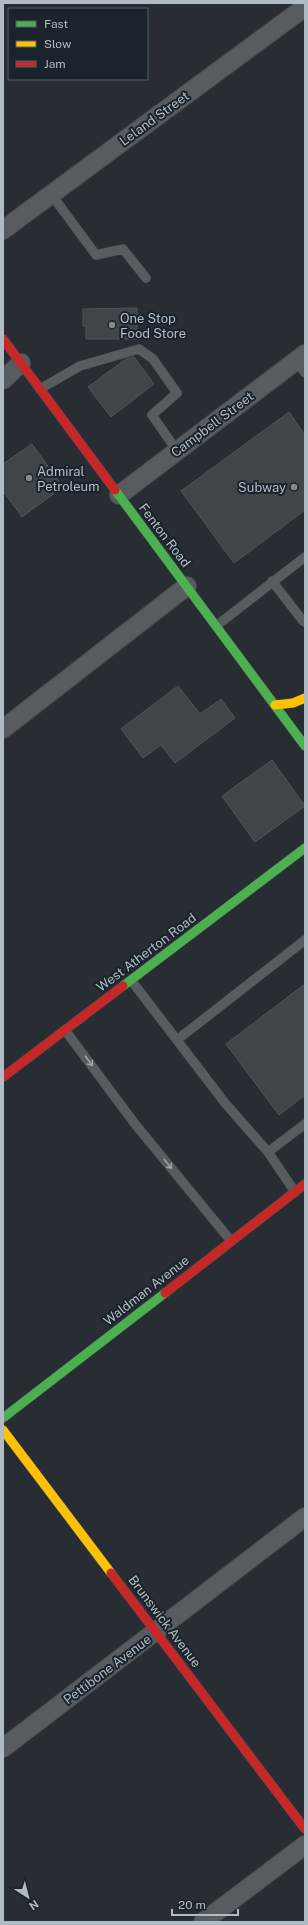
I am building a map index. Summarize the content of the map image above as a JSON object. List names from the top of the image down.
{
  "streets": {
    "street": [
      "Leland Street",
      "Campbell Street",
      "Fenton Road",
      "West Atherton Road",
      "Waldman Avenue",
      "Brunswick Avenue",
      "Pettibone Avenue"
    ]
  },
  "crossings": [
    ["Campbell Street", "Fenton Road"],
    ["Brunswick Avenue", "Pettibone Avenue"]
  ],
  "places": ["One Stop Food Store", "Admiral Petroleum", "Subway"],
  "legend": ["Fast", "Slow", "Jam"],
  "scale_bar": "20 m",
  "north": "bottom right"
}
